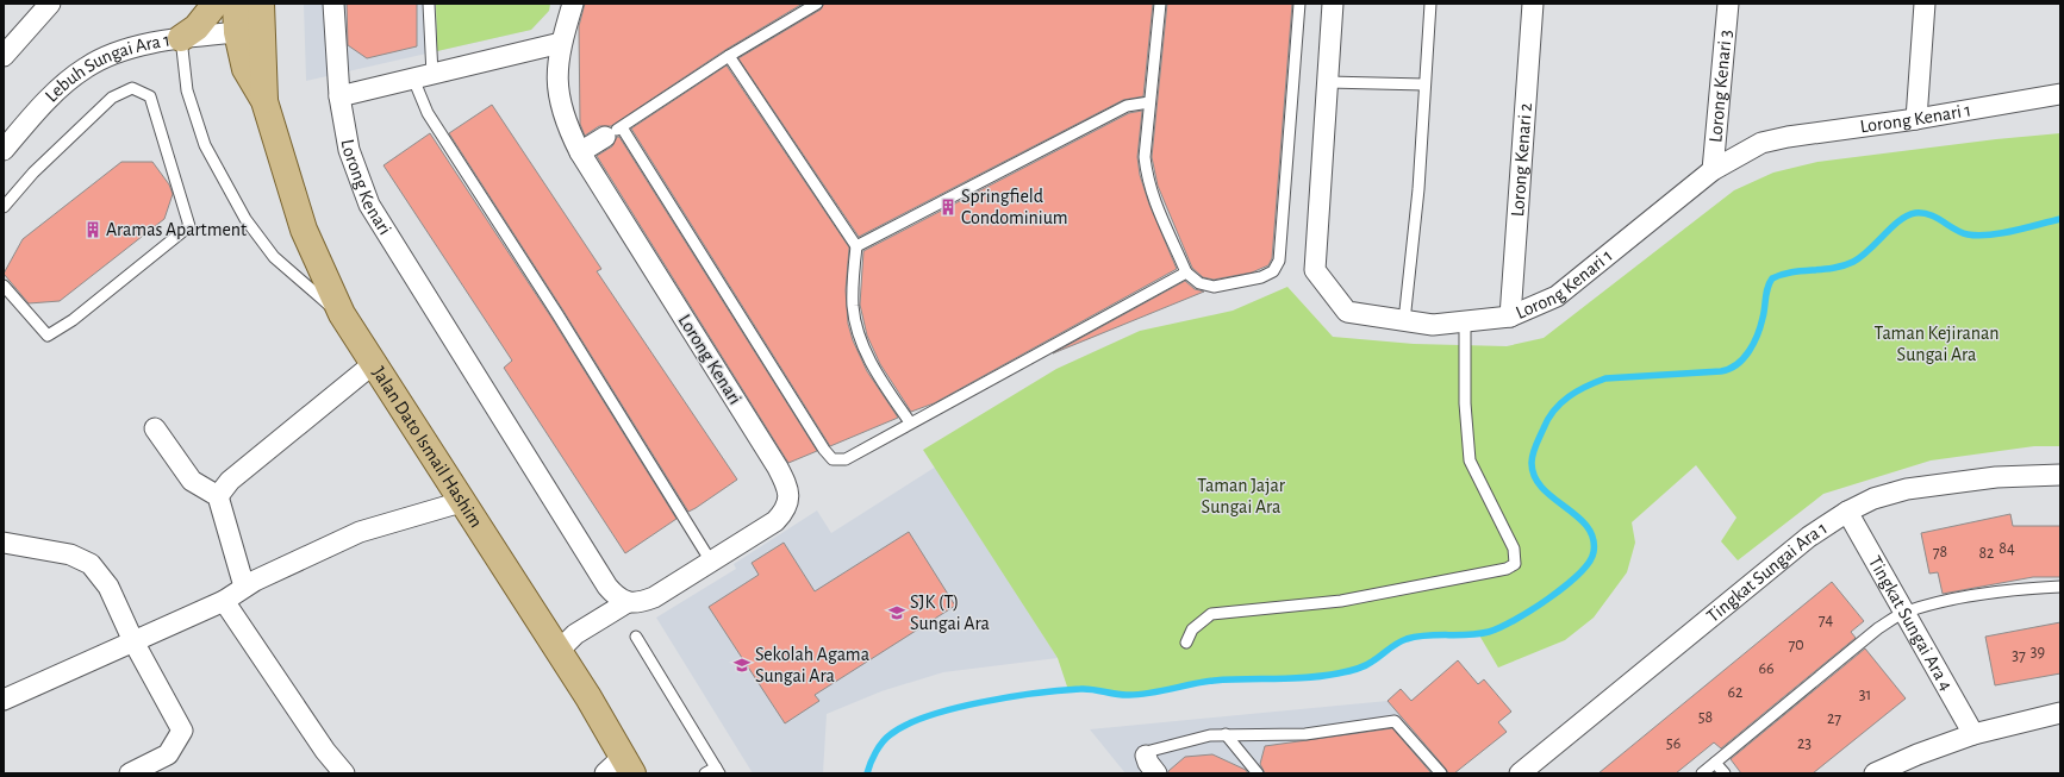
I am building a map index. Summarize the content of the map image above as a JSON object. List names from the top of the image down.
{
  "streets": {
    "main road": ["Jalan Dato Ismail Hashim"],
    "street": [
      "Lebuh Sungai Ara 1",
      "Lorong Kenari 3",
      "Lorong Kenari 1",
      "Lorong Kenari 2",
      "Lorong Kenari",
      "Tingkat Sungai Ara 1",
      "Tingkat Sungai Ara 4"
    ]
  },
  "crossings": [
    ["Lebuh Sungai Ara 1", "Jalan Dato Ismail Hashim"],
    ["Lorong Kenari 3", "Lorong Kenari 1"],
    ["Lorong Kenari 1", "Lorong Kenari 2"],
    ["Lorong Kenari", "Jalan Dato Ismail Hashim"],
    ["Tingkat Sungai Ara 1", "Tingkat Sungai Ara 4"]
  ],
  "parks": ["Taman Kejiranan Sungai Ara", "Taman Jajar Sungai Ara"],
  "places": {
    "building": ["Springfield Condominium", "Aramas Apartment"],
    "school or university": ["SJK (T) Sungai Ara", "Sekolah Agama Sungai Ara"]
  },
  "house_numbers": [
    "84",
    "78",
    "82",
    "74",
    "70",
    "39",
    "37",
    "66",
    "62",
    "31",
    "58",
    "27",
    "56",
    "23"
  ]
}
